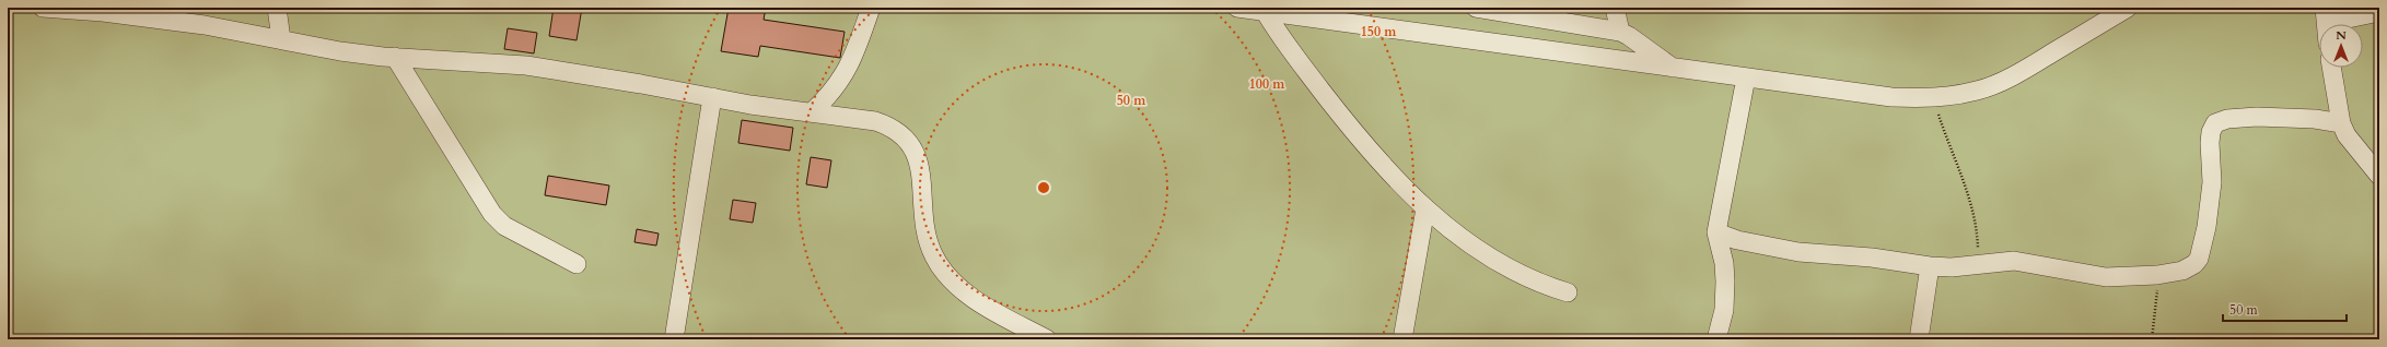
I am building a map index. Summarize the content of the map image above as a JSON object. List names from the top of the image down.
{
  "scale_bar": "50 m",
  "north": "top",
  "rings": ["150 m", "100 m", "50 m"]
}
